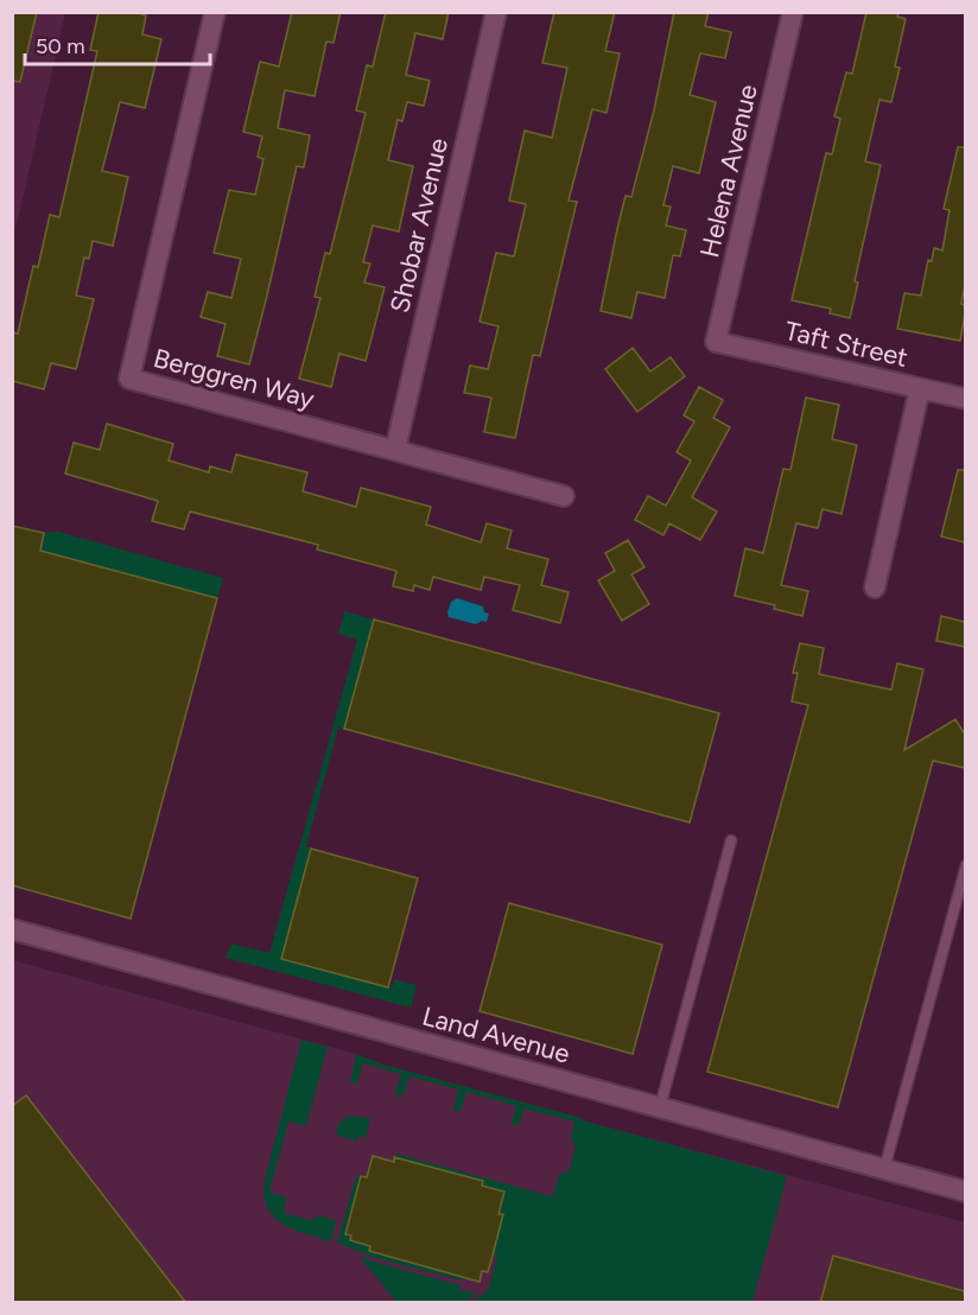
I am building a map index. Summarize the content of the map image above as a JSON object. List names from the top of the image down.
{
  "streets": {
    "street": [
      "Helena Avenue",
      "Shobar Avenue",
      "Taft Street",
      "Berggren Way",
      "Land Avenue"
    ]
  },
  "crossings": [
    ["Helena Avenue", "Taft Street"],
    ["Shobar Avenue", "Berggren Way"]
  ],
  "scale_bar": "50 m"
}
